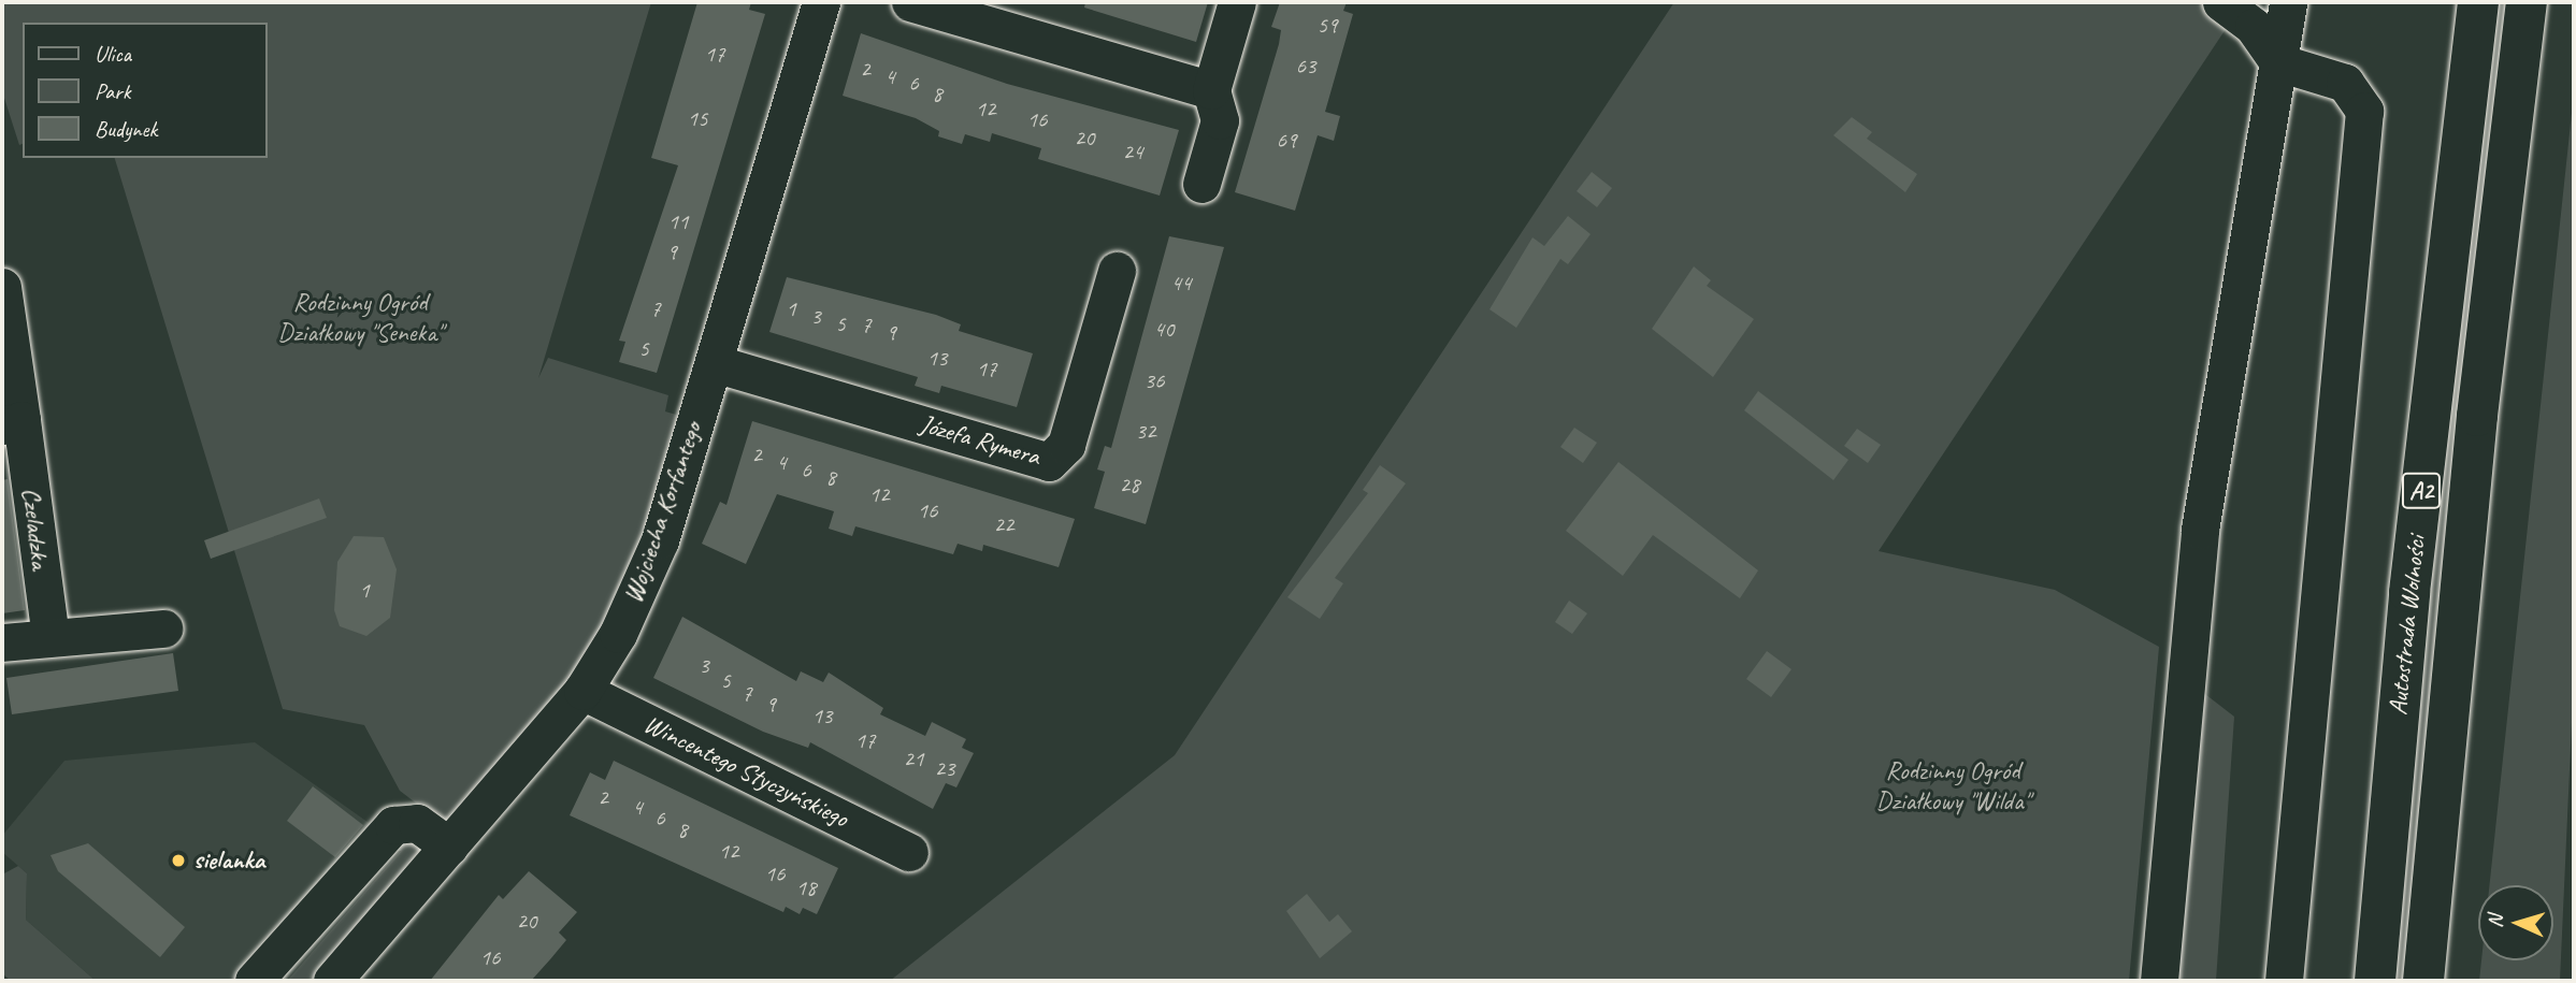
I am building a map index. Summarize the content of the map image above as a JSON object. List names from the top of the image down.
{
  "streets": {
    "highway": ["A2", "Autostrada Wolności"],
    "street": [
      "Józefa Rymera",
      "Wojciecha Korfantego",
      "Czeladzka",
      "Wincentego Styczyńskiego"
    ]
  },
  "crossings": [
    ["Józefa Rymera", "Wojciecha Korfantego"],
    ["Wojciecha Korfantego", "Wincentego Styczyńskiego"]
  ],
  "parks": ["Rodzinny Ogród Działkowy \"Seneka\"", "Rodzinny Ogród Działkowy \"Wilda\""],
  "places": ["sielanka"],
  "house_numbers": [
    "59",
    "17",
    "63",
    "2",
    "4",
    "6",
    "8",
    "12",
    "15",
    "16",
    "20",
    "69",
    "24",
    "11",
    "9",
    "44",
    "7",
    "1",
    "3",
    "5",
    "7",
    "40",
    "9",
    "5",
    "13",
    "17",
    "36",
    "32",
    "2",
    "4",
    "6",
    "8",
    "28",
    "12",
    "16",
    "22",
    "1",
    "3",
    "5",
    "7",
    "9",
    "13",
    "17",
    "21",
    "23",
    "2",
    "4",
    "6",
    "8",
    "12",
    "16",
    "18",
    "20",
    "16"
  ],
  "legend": ["Ulica", "Park", "Budynek"],
  "north": "left"
}
